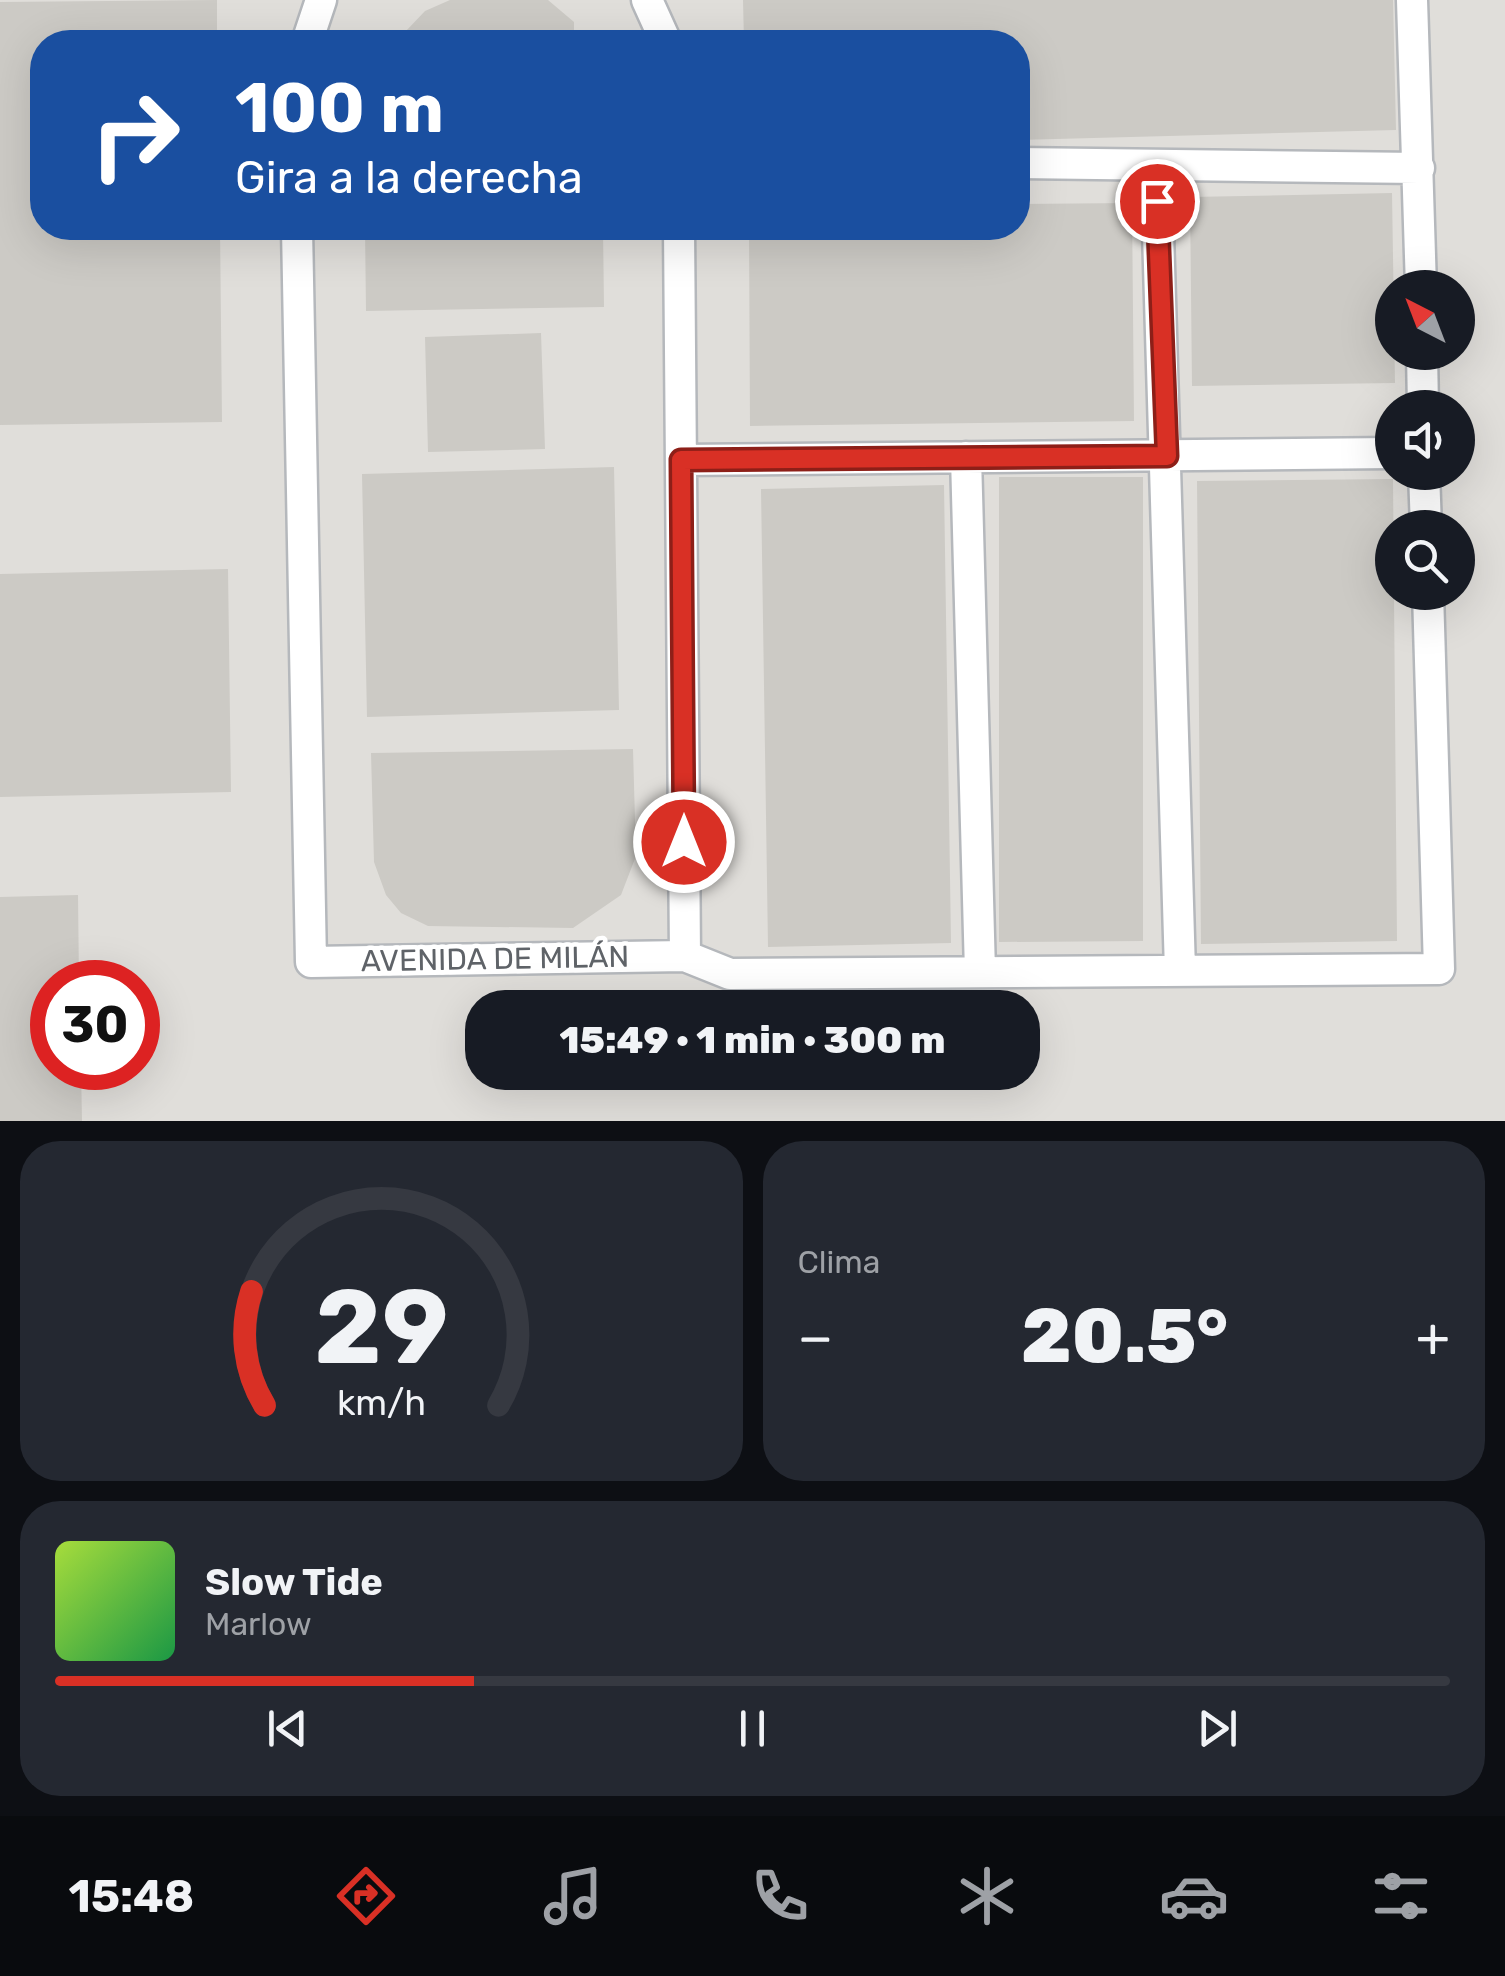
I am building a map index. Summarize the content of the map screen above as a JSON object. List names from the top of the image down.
{
  "streets": {
    "street": ["AVENIDA DE MILÁN"]
  },
  "north": "top left",
  "page": {
    "turn": ["100 m", "Gira a la derecha"],
    "limit": "30",
    "trip": "15:49 · 1 min · 300 m",
    "tile": "Clima",
    "heat": ["−", "20.5°", "+"],
    "song": ["Slow Tide", "Marlow"],
    "tabs": "15:48",
    "gauge": ["29", "km/h"]
  }
}
